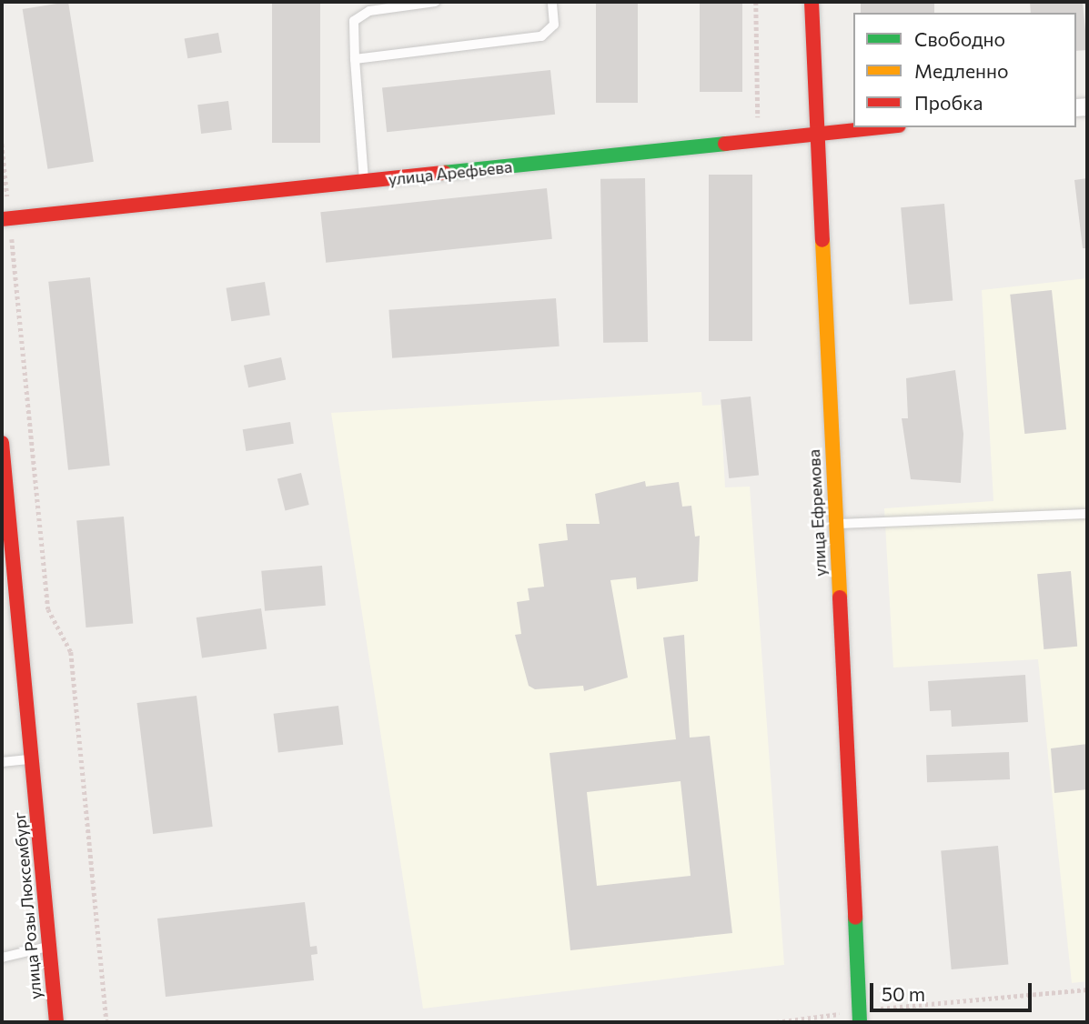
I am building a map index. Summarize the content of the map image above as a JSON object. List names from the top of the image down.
{
  "streets": {
    "street": ["улица Арефьева", "улица Ефремова", "улица Розы Люксембург"]
  },
  "crossings": [
    ["улица Арефьева", "улица Ефремова"]
  ],
  "legend": ["Свободно", "Медленно", "Пробка"],
  "scale_bar": "50 m"
}
